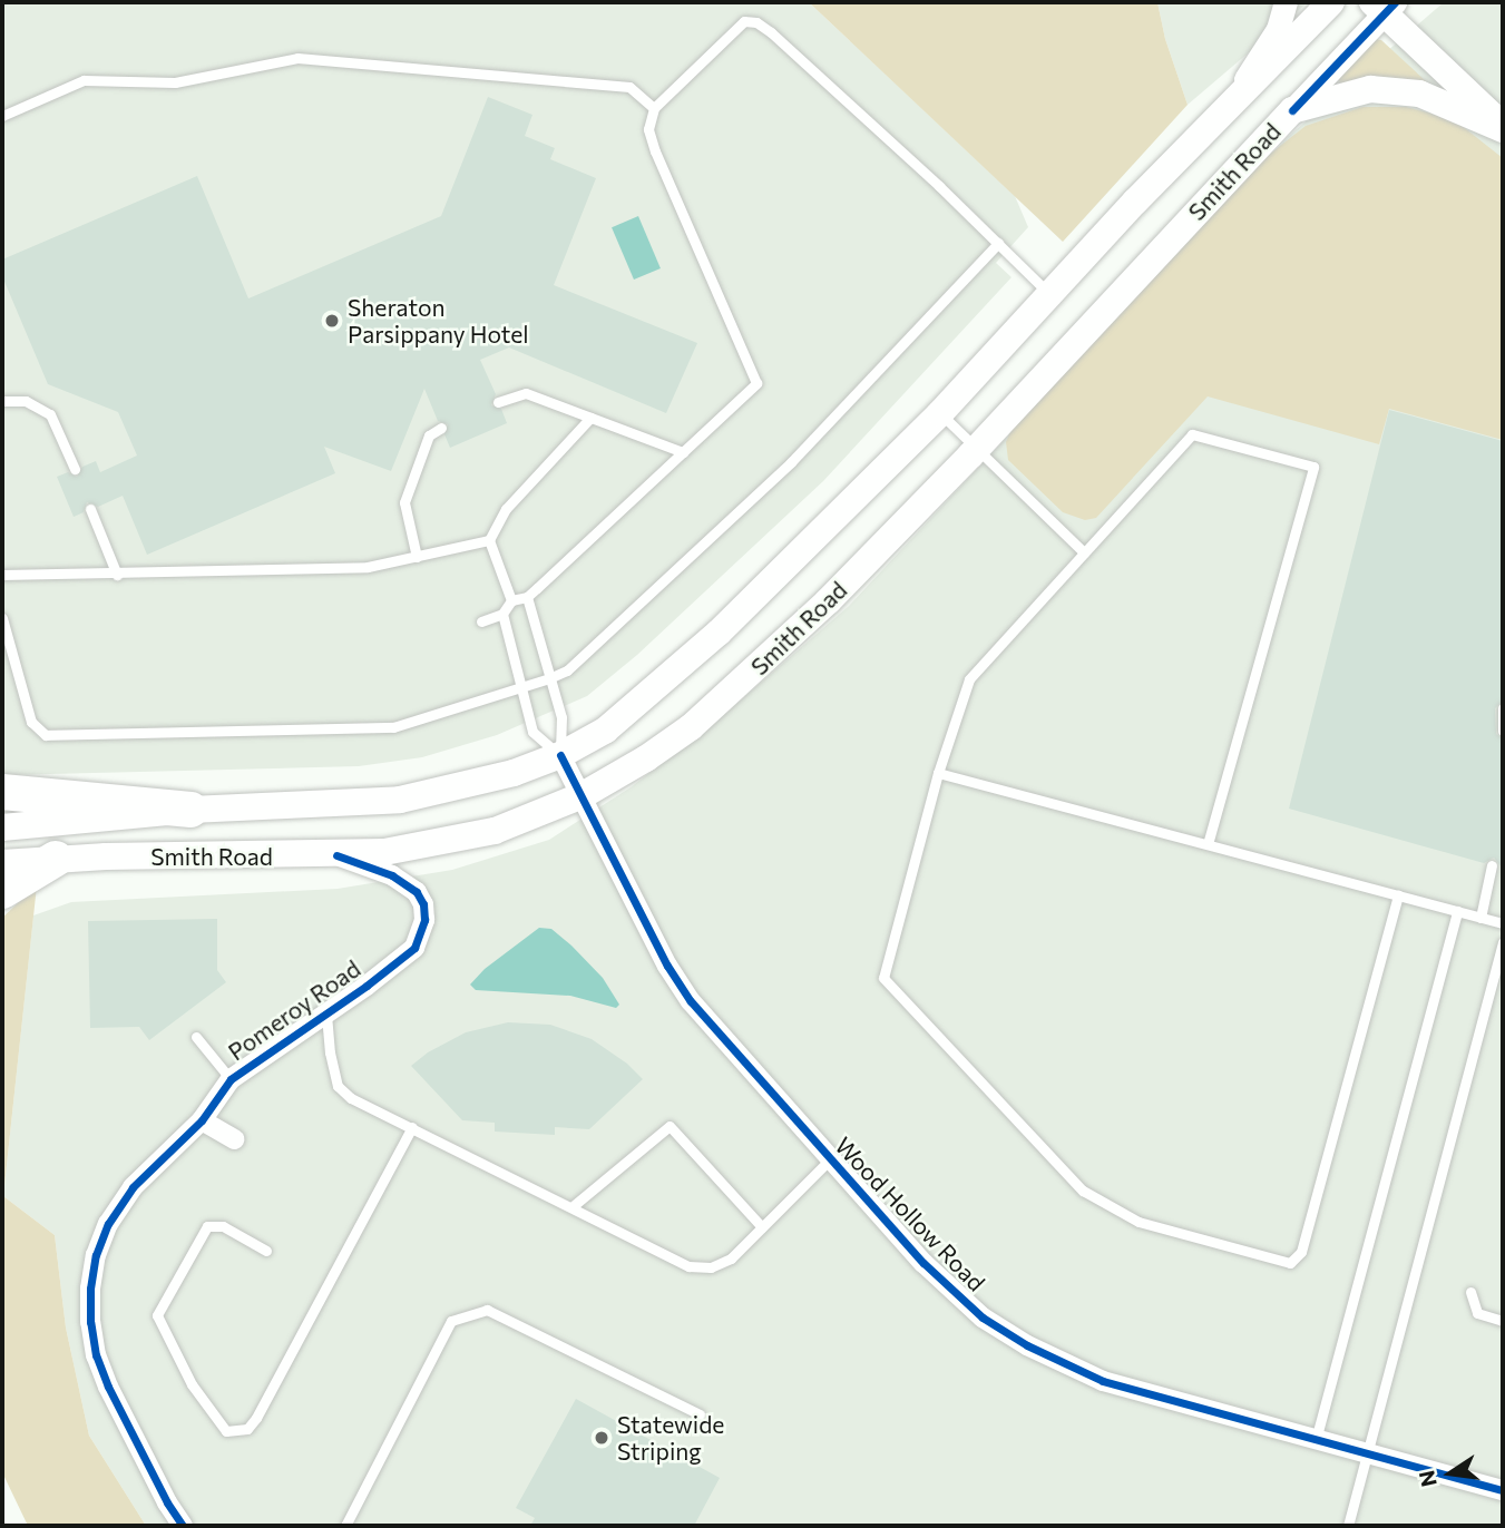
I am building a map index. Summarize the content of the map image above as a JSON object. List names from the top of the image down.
{
  "streets": {
    "main road": ["Smith Road"],
    "street": ["Pomeroy Road", "Wood Hollow Road"]
  },
  "crossings": [
    ["Smith Road", "Pomeroy Road"],
    ["Smith Road", "Wood Hollow Road"]
  ],
  "places": ["Sheraton Parsippany Hotel", "Statewide Striping"],
  "north": "left"
}
